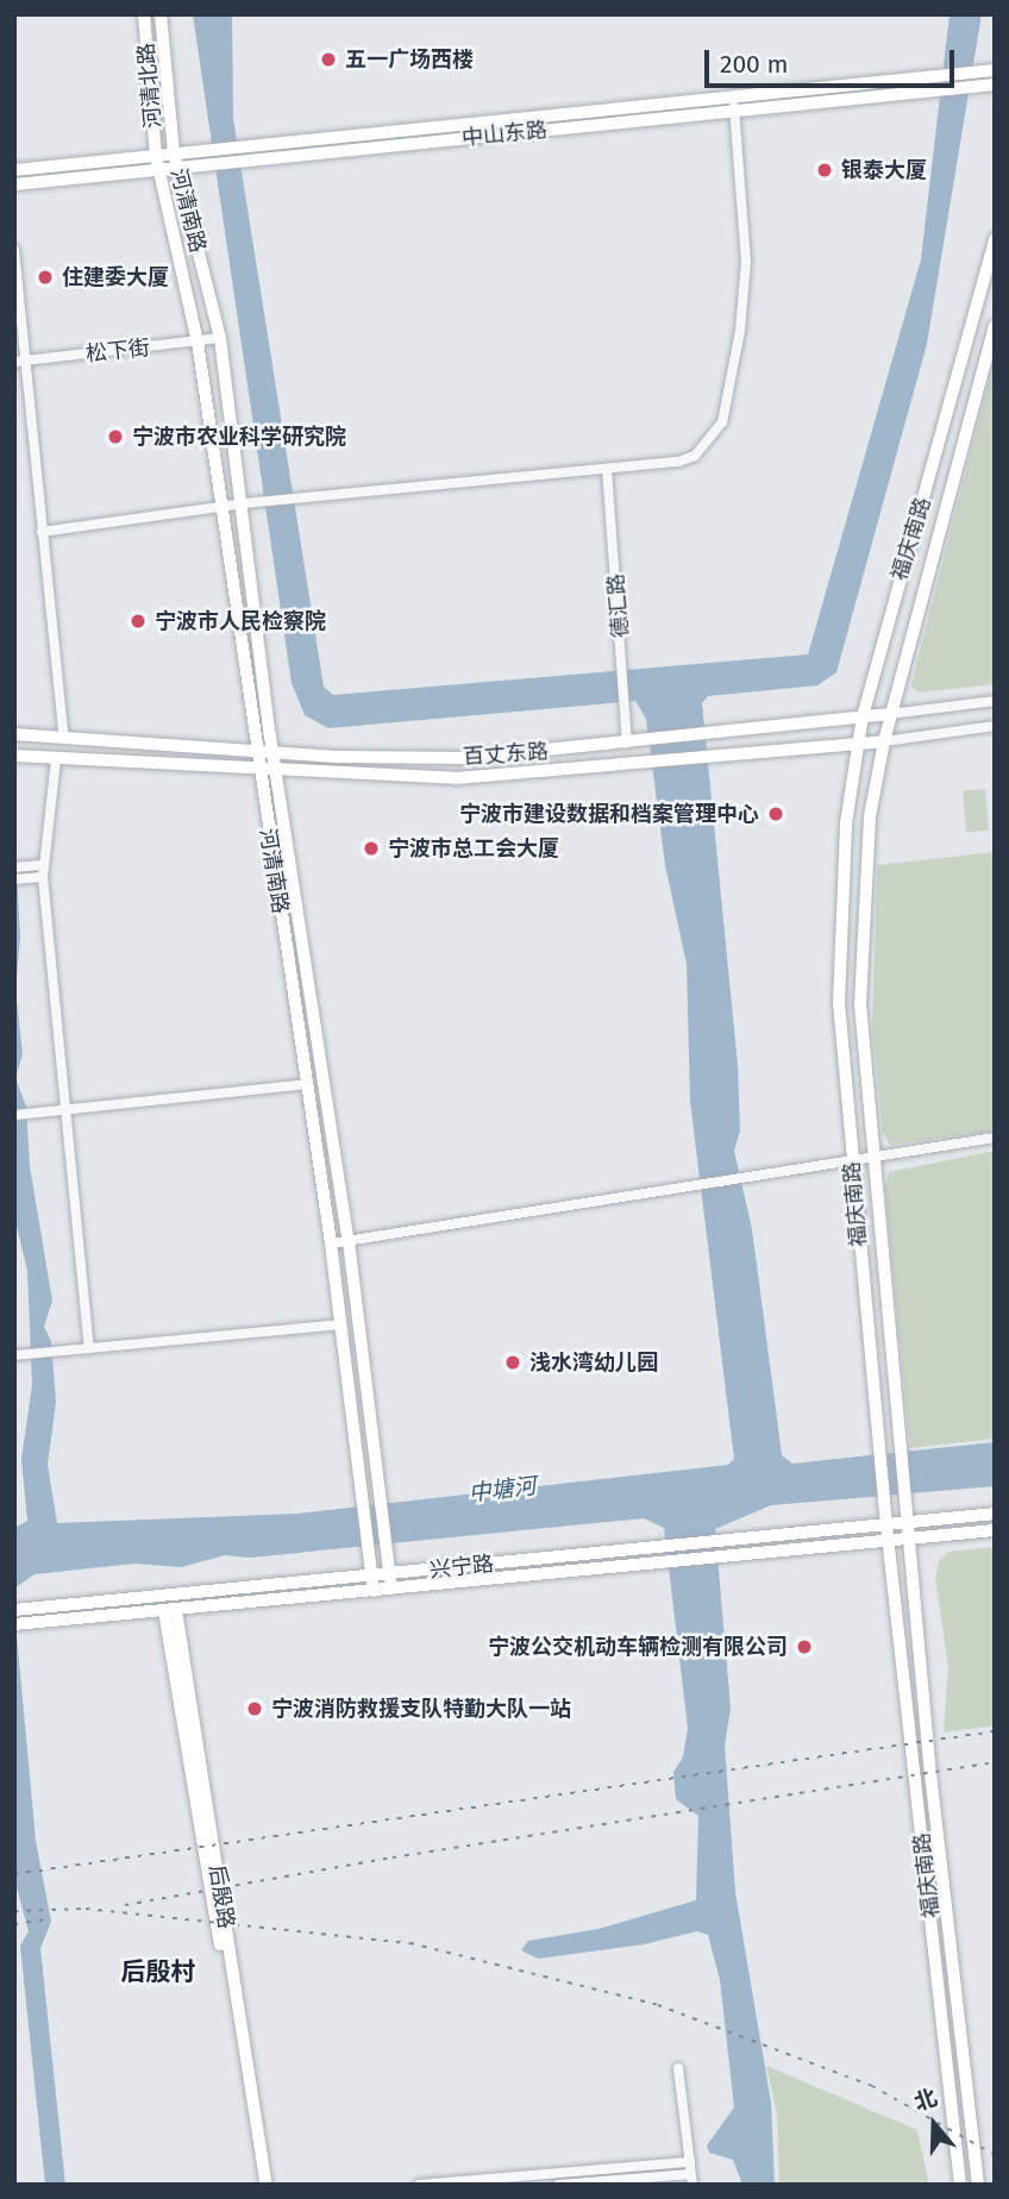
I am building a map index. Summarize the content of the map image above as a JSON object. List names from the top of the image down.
{
  "streets": {
    "main road": [
      "河清北路",
      "中山东路",
      "河清南路",
      "福庆南路",
      "百丈东路",
      "兴宁路",
      "后殷路"
    ],
    "street": ["松下街", "德汇路"]
  },
  "crossings": [
    ["河清北路", "中山东路"],
    ["河清北路", "河清南路"],
    ["中山东路", "河清南路"],
    ["河清南路", "松下街"],
    ["河清南路", "百丈东路"],
    ["河清南路", "兴宁路"],
    ["福庆南路", "百丈东路"],
    ["福庆南路", "兴宁路"],
    ["德汇路", "百丈东路"]
  ],
  "districts": ["后殷村"],
  "water": ["中塘河"],
  "places": [
    "五一广场西楼",
    "银泰大厦",
    "住建委大厦",
    "宁波市农业科学研究院",
    "宁波市人民检察院",
    "宁波市建设数据和档案管理中心",
    "宁波市总工会大厦",
    "浅水湾幼儿园",
    "宁波公交机动车辆检测有限公司",
    "宁波消防救援支队特勤大队一站"
  ],
  "scale_bar": "200 m",
  "north": "top"
}
